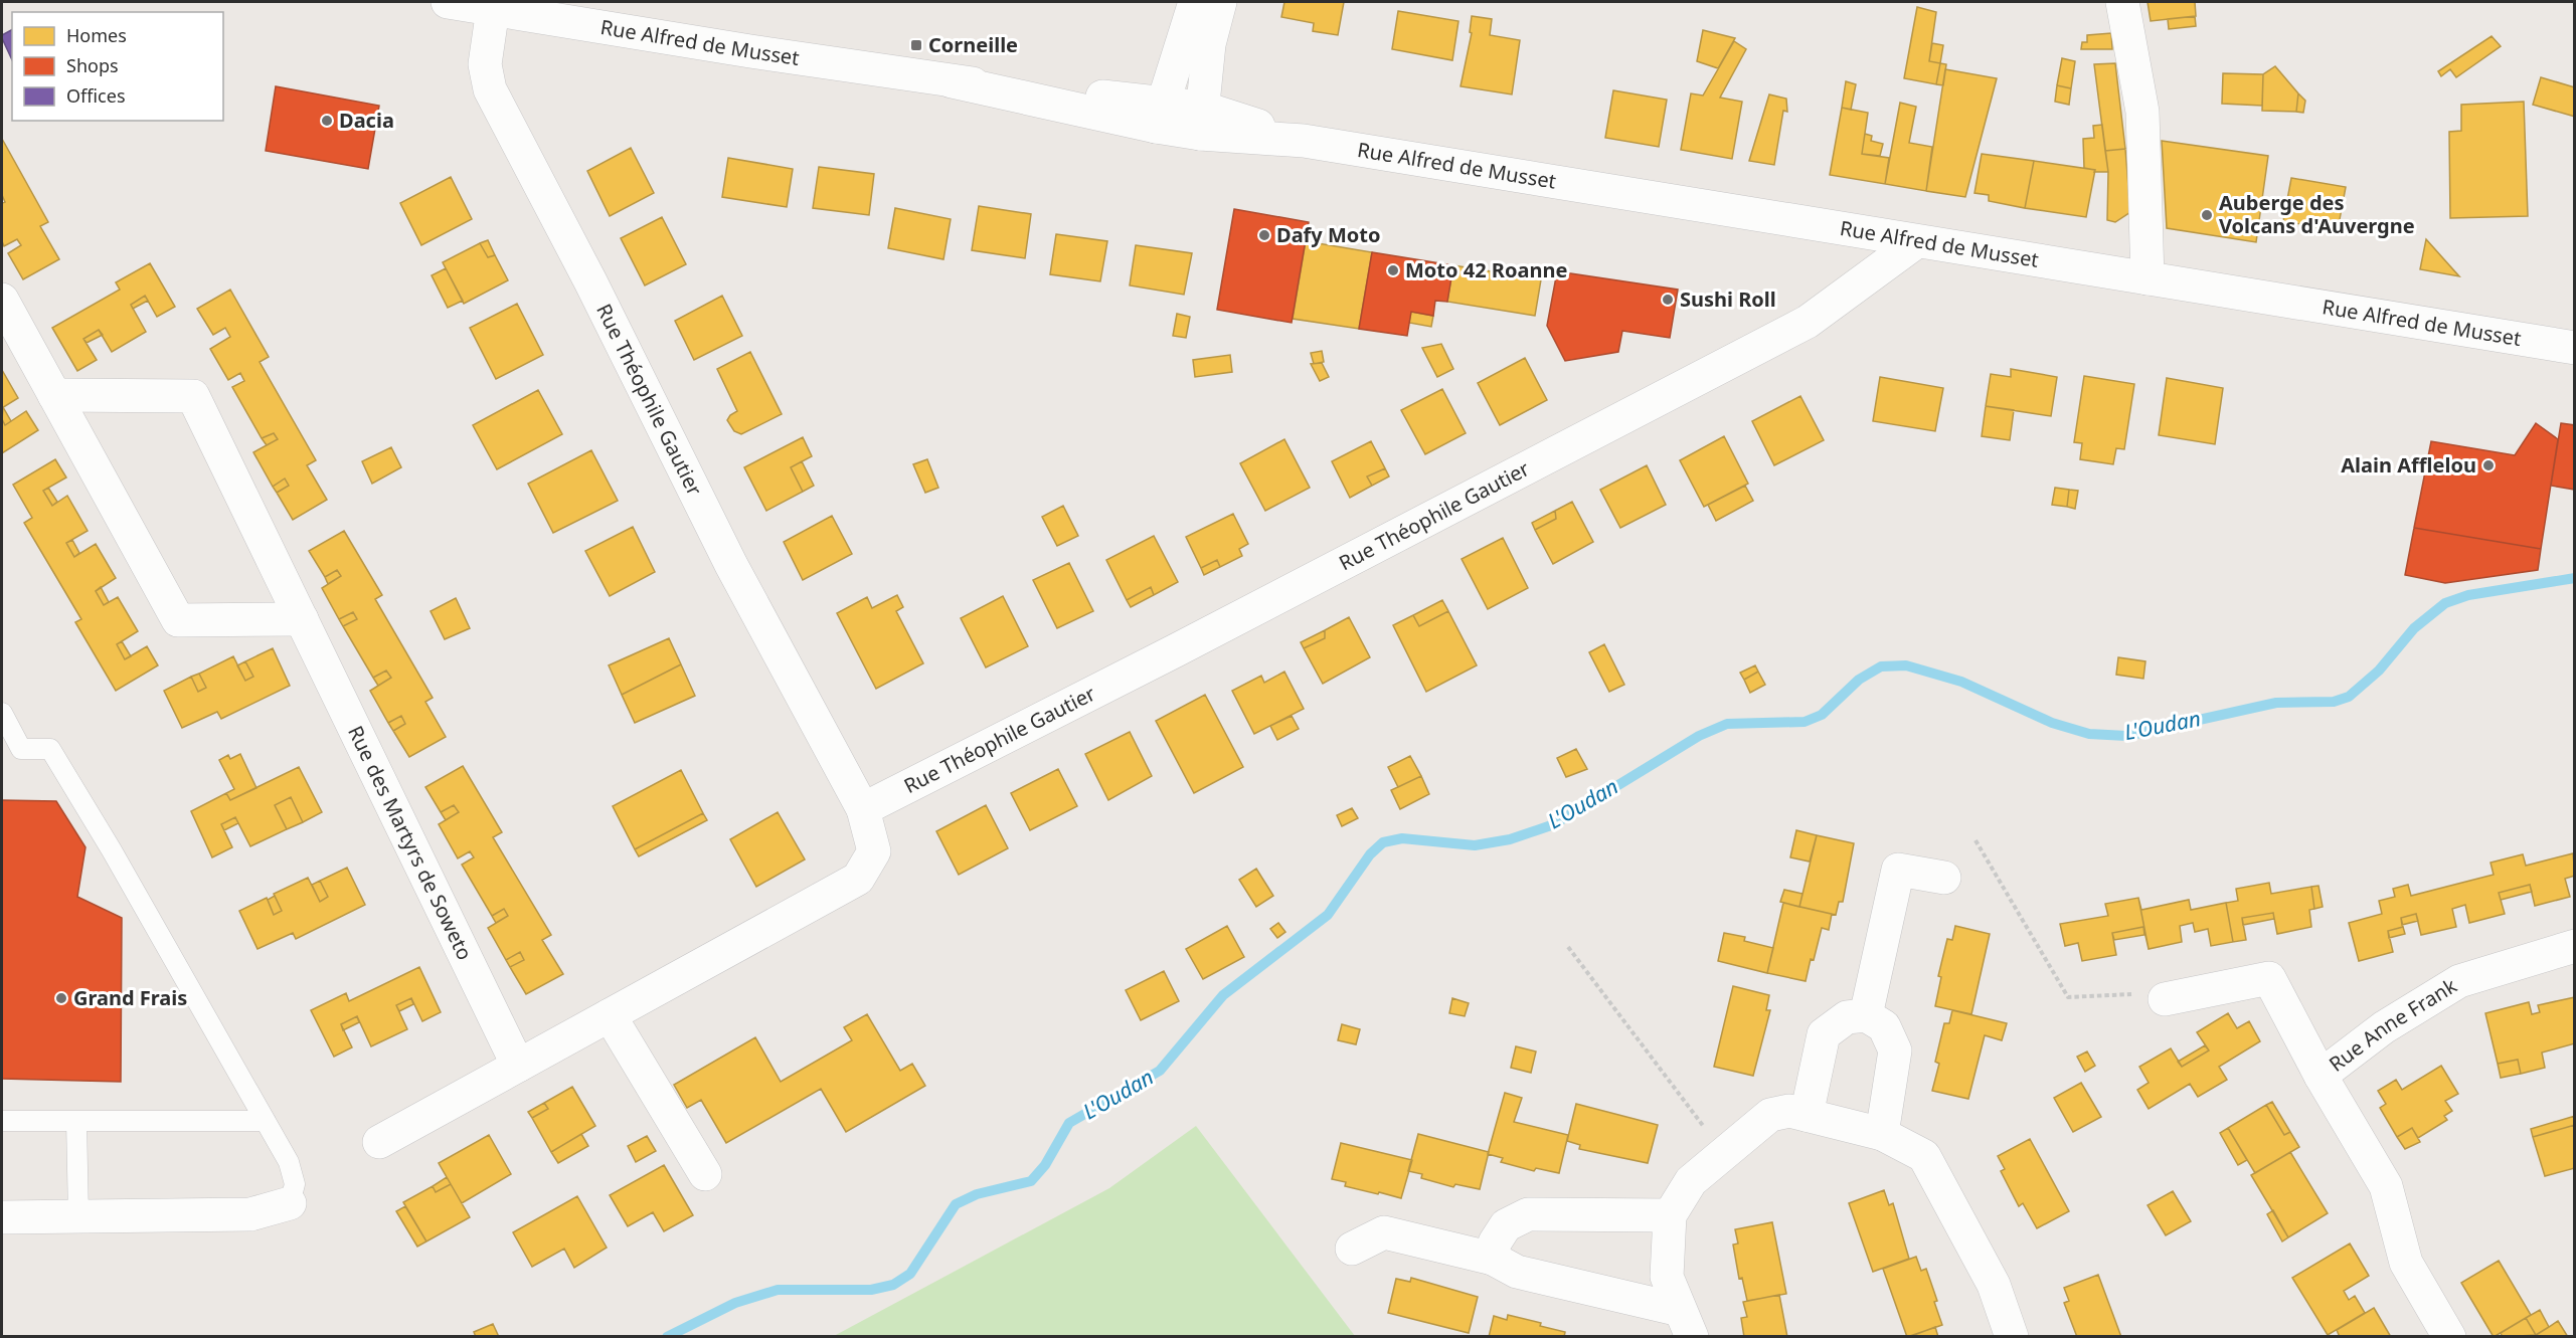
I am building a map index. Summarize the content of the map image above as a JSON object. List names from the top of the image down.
{
  "streets": {
    "street": [
      "Rue Alfred de Musset",
      "Rue Théophile Gautier",
      "Rue des Martyrs de Soweto",
      "Rue Anne Frank"
    ]
  },
  "crossings": [
    ["Rue Alfred de Musset", "Rue Théophile Gautier"]
  ],
  "water": ["L'Oudan"],
  "places": {
    "transit": ["Corneille"],
    "other": [
      "Dacia",
      "Auberge des Volcans d'Auvergne",
      "Dafy Moto",
      "Moto 42 Roanne",
      "Sushi Roll",
      "Alain Afflelou",
      "Grand Frais"
    ]
  },
  "legend": ["Homes", "Shops", "Offices"]
}
